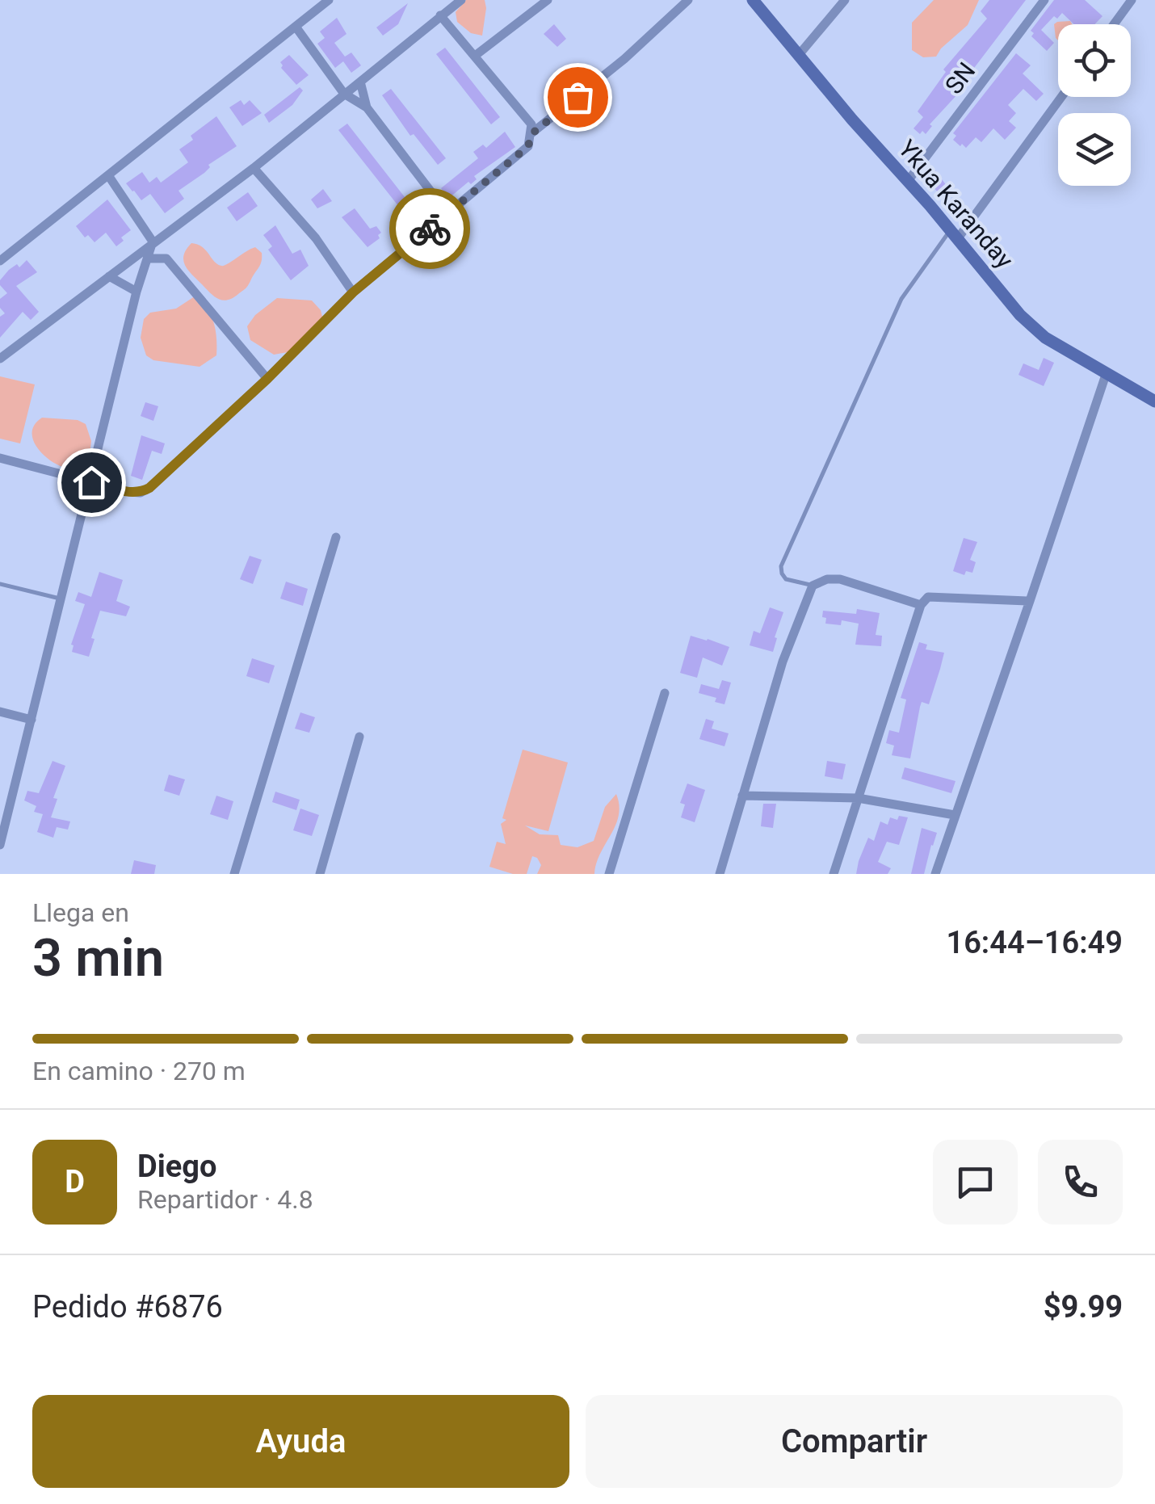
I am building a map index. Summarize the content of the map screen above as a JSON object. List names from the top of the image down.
{
  "streets": {
    "street": ["SN", "Ykua Karanday"]
  },
  "crossings": [
    ["SN", "Ykua Karanday"]
  ],
  "page": {
    "heading": ["3 min", "Llega en", "16:44–16:49"],
    "panel": [
      "Diego",
      "Repartidor · 4.8",
      "Pedido #6876",
      "$9.99"
    ],
    "bar": "En camino · 270 m",
    "round": "D",
    "buttons": ["Ayuda", "Compartir"]
  }
}
